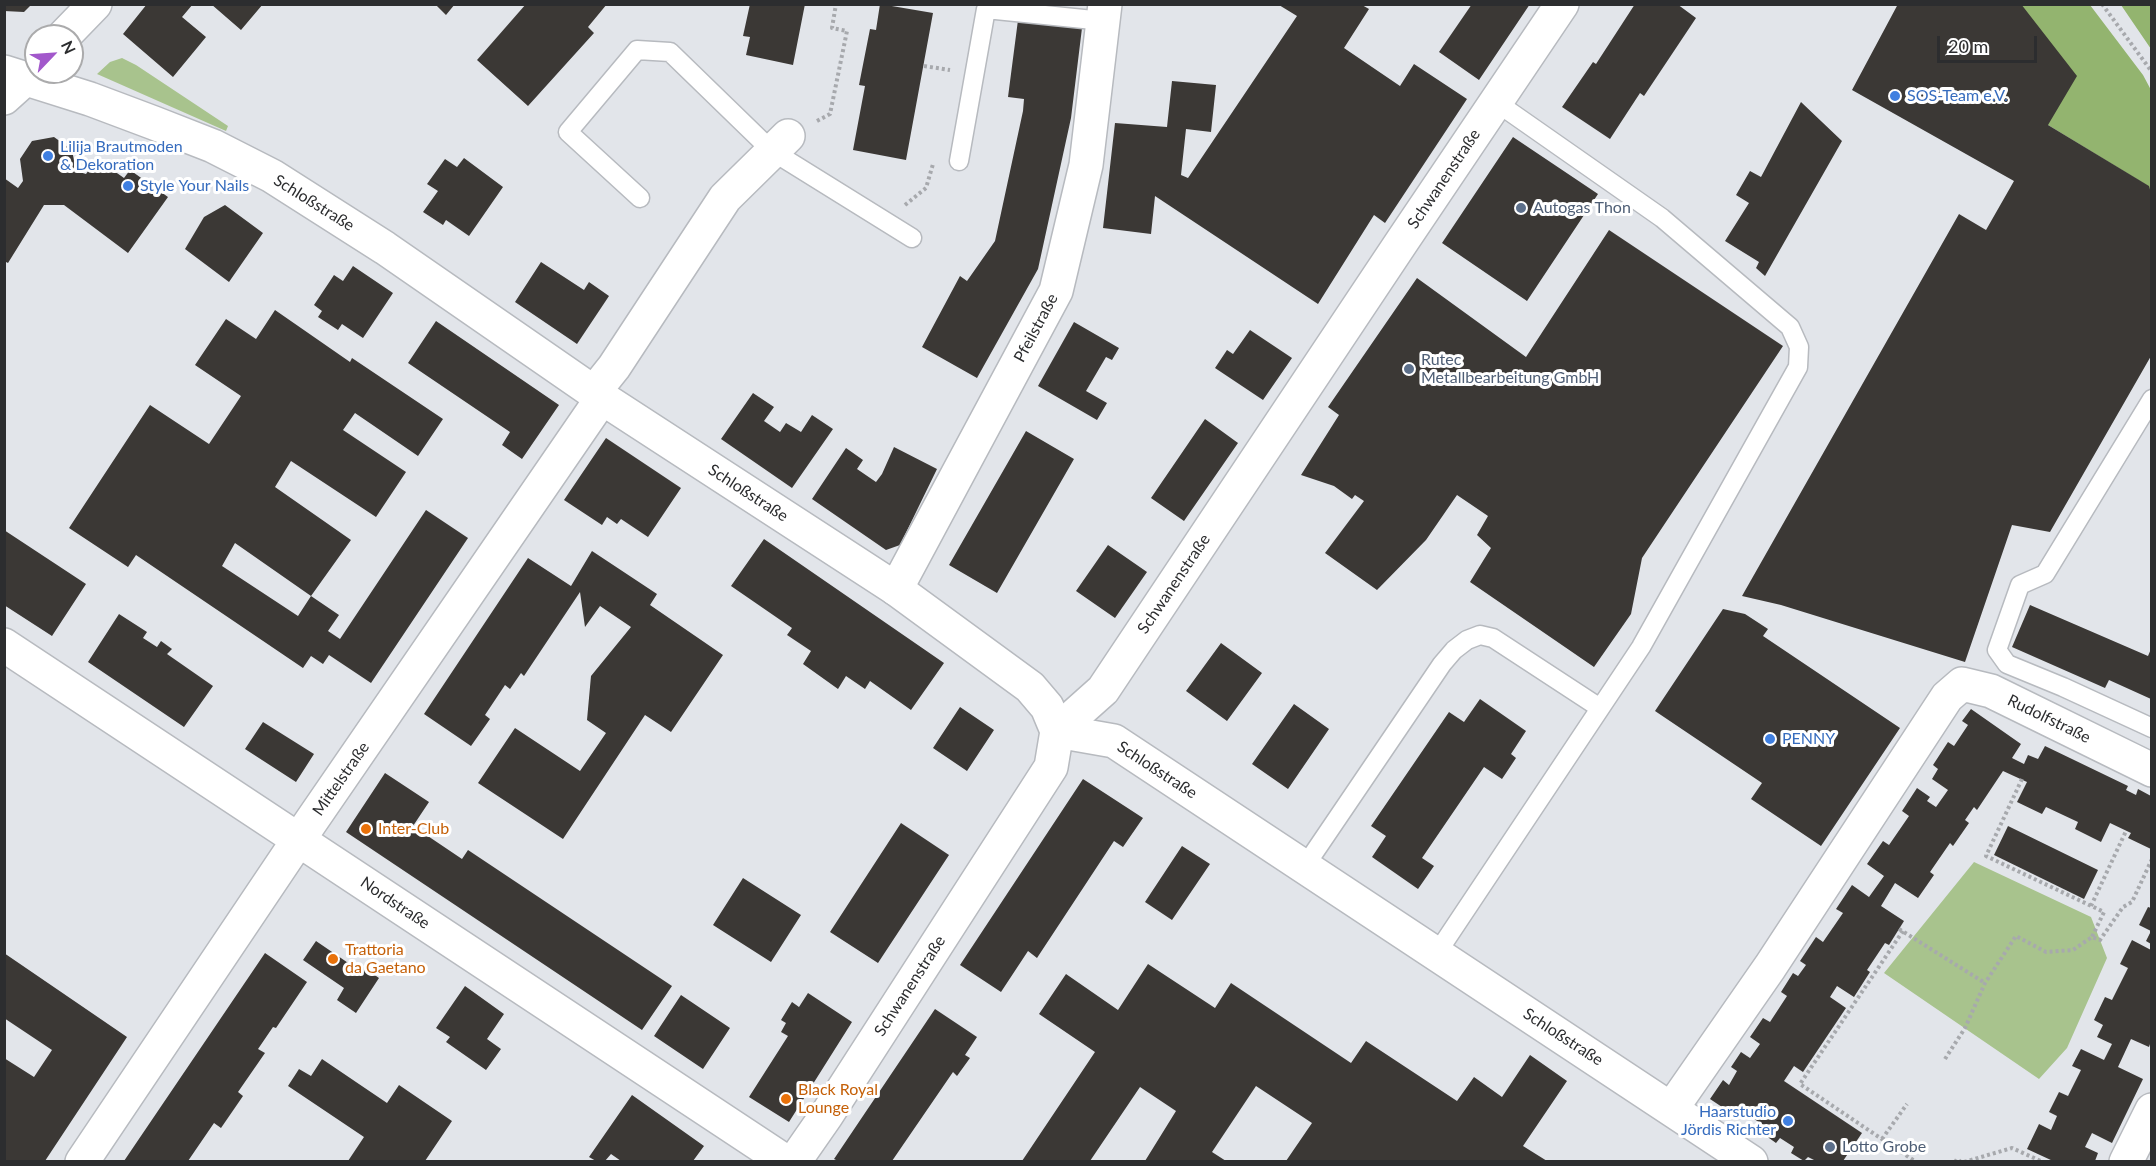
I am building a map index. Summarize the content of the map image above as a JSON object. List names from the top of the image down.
{
  "streets": {
    "street": [
      "Schwanenstraße",
      "Schloßstraße",
      "Pfeilstraße",
      "Rudolfstraße",
      "Mittelstraße",
      "Nordstraße"
    ]
  },
  "crossings": [
    ["Schwanenstraße", "Schloßstraße"],
    ["Schloßstraße", "Pfeilstraße"],
    ["Schloßstraße", "Rudolfstraße"],
    ["Schloßstraße", "Mittelstraße"],
    ["Mittelstraße", "Nordstraße"]
  ],
  "places": [
    "SOS-Team e.V.",
    "Lilija Brautmoden & Dekoration",
    "Style Your Nails",
    "Autogas Thon",
    "Rutec Metallbearbeitung GmbH",
    "PENNY",
    "Inter-Club",
    "Trattoria da Gaetano",
    "Black Royal Lounge",
    "Haarstudio Jördis Richter",
    "Lotto Grobe"
  ],
  "scale_bar": "20 m",
  "north": "top right"
}
